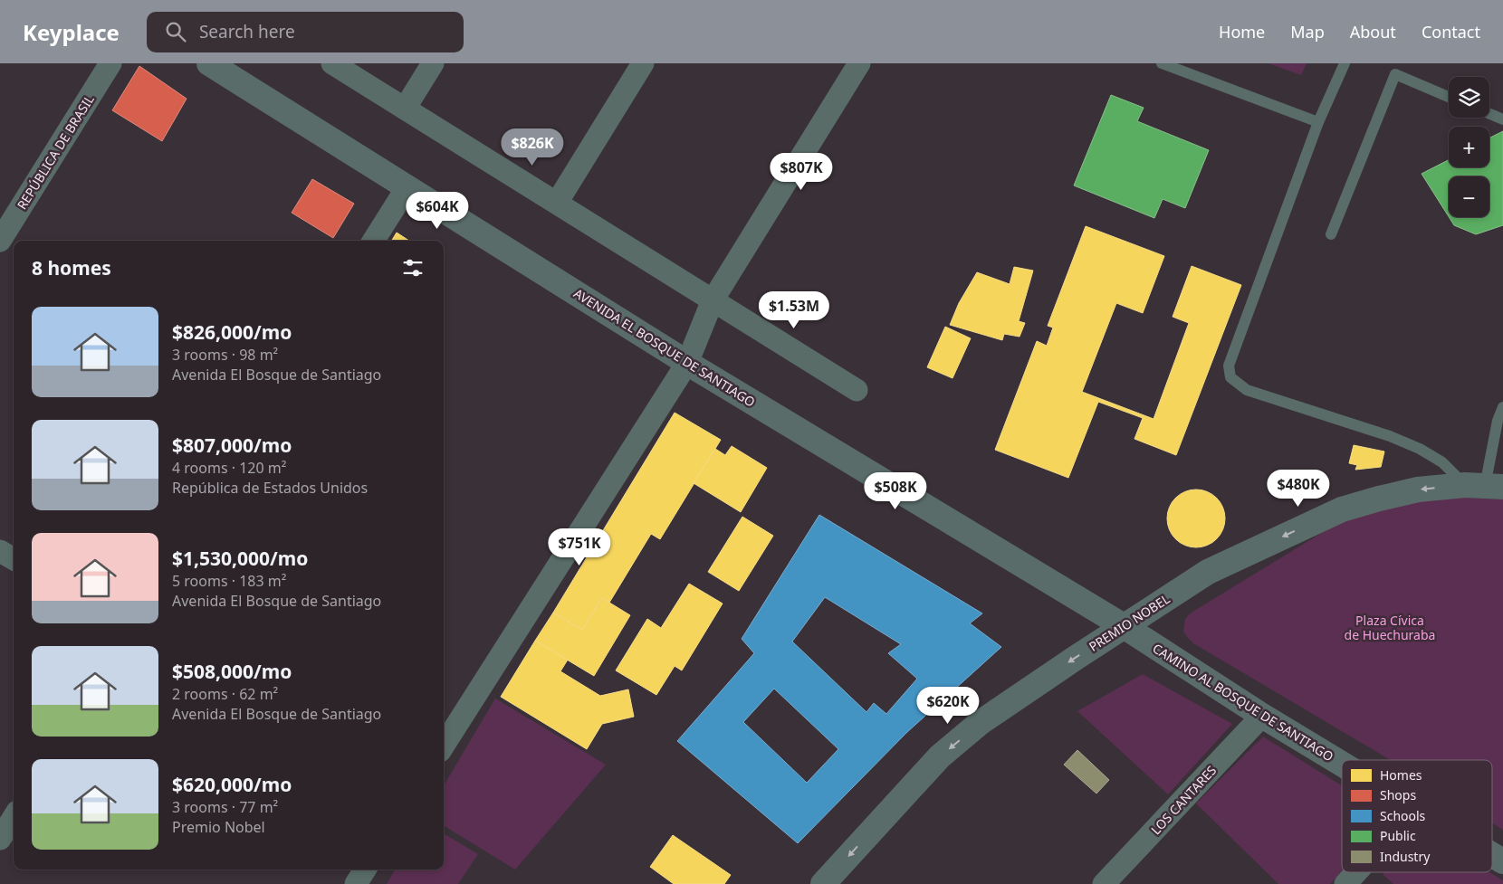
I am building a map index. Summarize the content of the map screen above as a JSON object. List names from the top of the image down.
{
  "streets": {
    "main road": ["AVENIDA EL BOSQUE DE SANTIAGO", "PREMIO NOBEL", "CAMINO AL BOSQUE DE SANTIAGO"],
    "street": ["REPÚBLICA DE BRASIL", "LOS CANTARES"]
  },
  "crossings": [
    ["AVENIDA EL BOSQUE DE SANTIAGO", "PREMIO NOBEL"],
    ["AVENIDA EL BOSQUE DE SANTIAGO", "CAMINO AL BOSQUE DE SANTIAGO"],
    ["PREMIO NOBEL", "CAMINO AL BOSQUE DE SANTIAGO"],
    ["CAMINO AL BOSQUE DE SANTIAGO", "LOS CANTARES"]
  ],
  "one_way": ["PREMIO NOBEL"],
  "parks": ["Plaza Cívica de Huechuraba"],
  "legend": [
    "Homes",
    "Shops",
    "Schools",
    "Public",
    "Industry"
  ],
  "page": {
    "header": "Keyplace",
    "search": "Search here",
    "nav": [
      "Home",
      "Map",
      "About",
      "Contact"
    ],
    "map_buttons": ["+", "−"],
    "price": [
      "$826K",
      "$807K",
      "$604K",
      "$1.53M",
      "$480K",
      "$508K",
      "$751K",
      "$620K"
    ],
    "heading": "8 homes",
    "list": [
      {
        "name": "$826,000/mo",
        "note": "3 rooms · 98 m² · Avenida El Bosque de Santiago"
      },
      {
        "name": "$807,000/mo",
        "note": "4 rooms · 120 m² · República de Estados Unidos"
      },
      {
        "name": "$1,530,000/mo",
        "note": "5 rooms · 183 m² · Avenida El Bosque de Santiago"
      },
      {
        "name": "$508,000/mo",
        "note": "2 rooms · 62 m² · Avenida El Bosque de Santiago"
      },
      {
        "name": "$620,000/mo",
        "note": "3 rooms · 77 m² · Premio Nobel"
      }
    ]
  }
}
